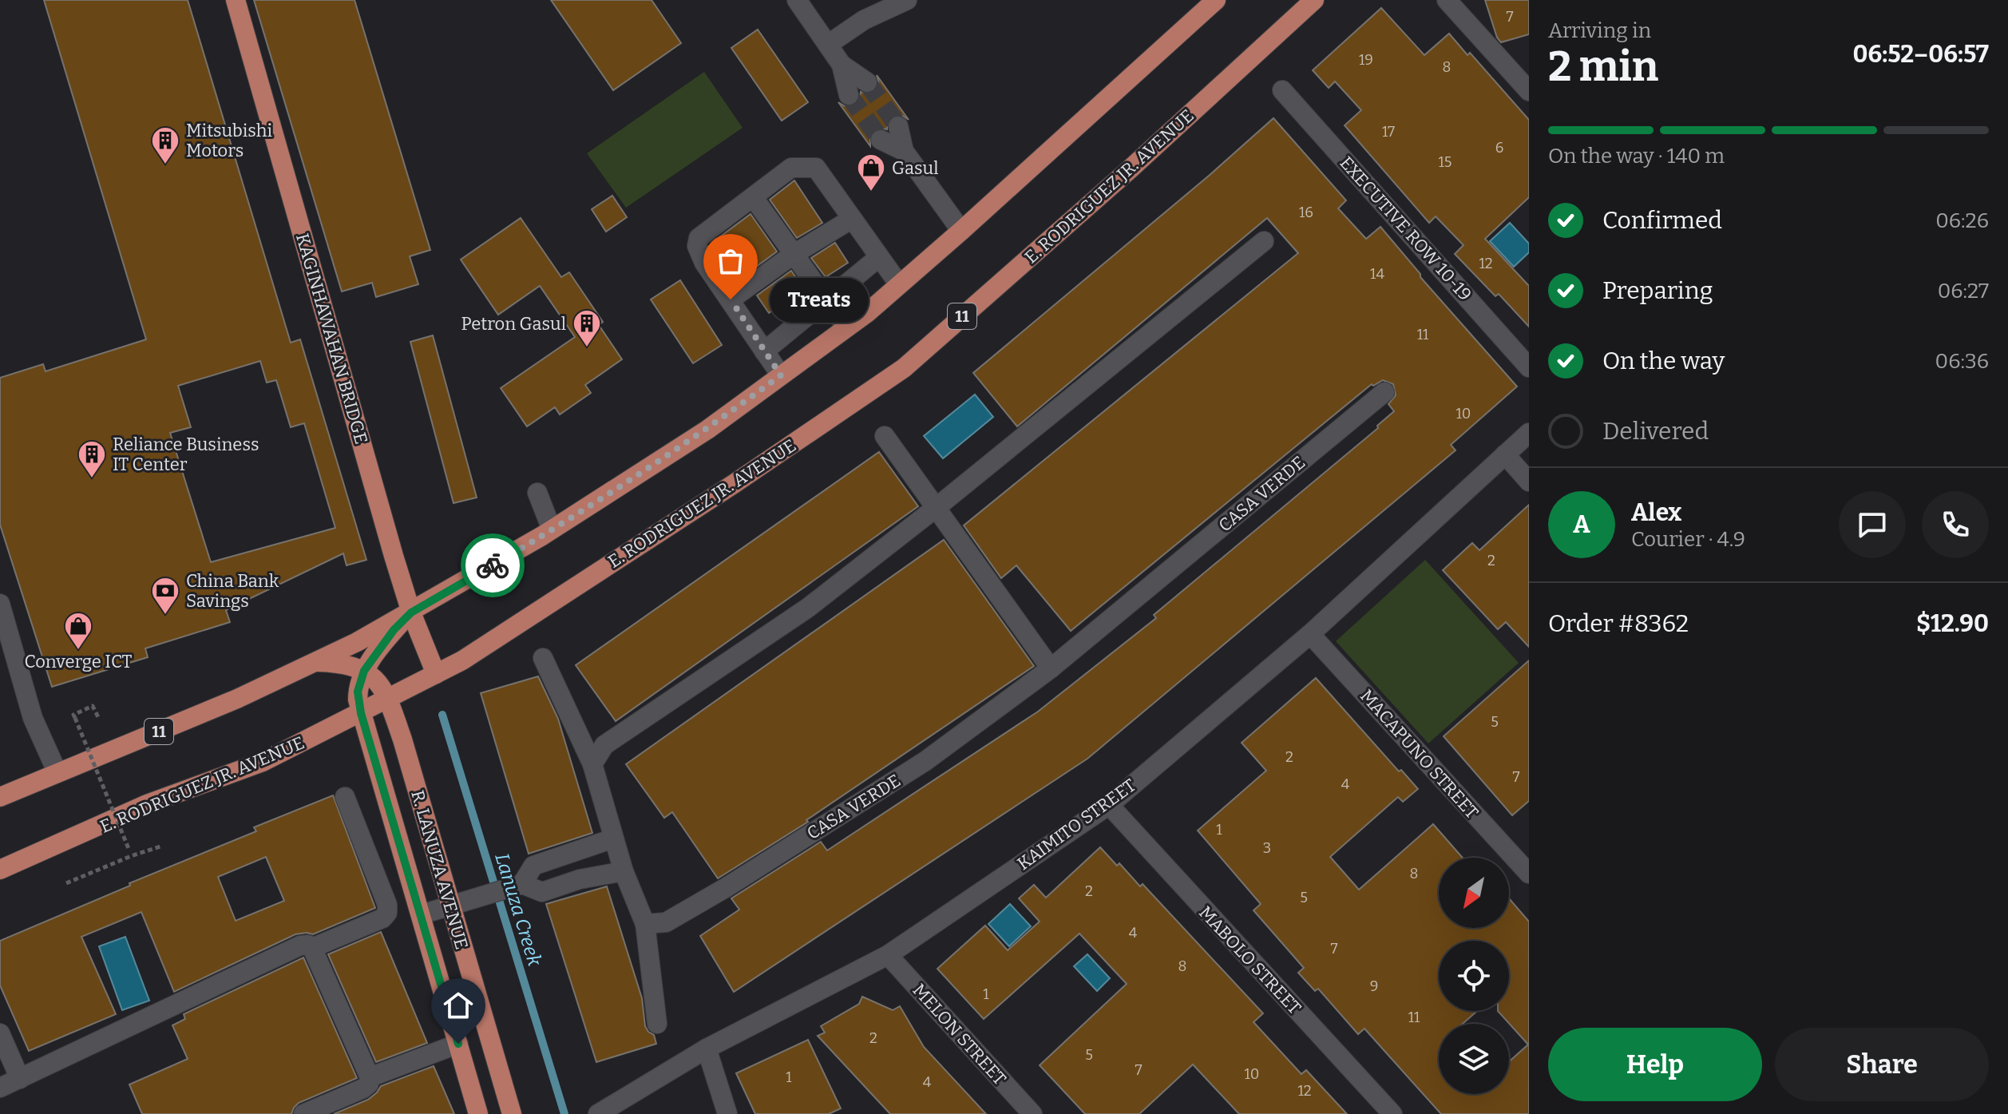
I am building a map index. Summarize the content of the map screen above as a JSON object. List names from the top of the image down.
{
  "streets": {
    "main road": [
      "E. RODRIGUEZ JR. AVENUE",
      "11",
      "KAGINHAWAHAN BRIDGE",
      "R. LANUZA AVENUE"
    ],
    "street": [
      "EXECUTIVE ROW 10-19",
      "CASA VERDE",
      "MACAPUNO STREET",
      "KAIMITO STREET",
      "MABOLO STREET",
      "MELON STREET"
    ]
  },
  "crossings": [
    ["E. RODRIGUEZ JR. AVENUE", "KAGINHAWAHAN BRIDGE"],
    ["E. RODRIGUEZ JR. AVENUE", "R. LANUZA AVENUE"],
    ["11", "KAGINHAWAHAN BRIDGE"],
    ["MACAPUNO STREET", "KAIMITO STREET"],
    ["KAIMITO STREET", "MABOLO STREET"],
    ["KAIMITO STREET", "MELON STREET"]
  ],
  "water": ["Lanuza Creek"],
  "places": {
    "building": ["Mitsubishi Motors", "Petron Gasul", "Reliance Business IT Center"],
    "shop": ["Gasul", "Converge ICT"],
    "other": ["Treats"],
    "bank": ["China Bank Savings"]
  },
  "house_numbers": [
    "7",
    "19",
    "8",
    "17",
    "6",
    "15",
    "16",
    "12",
    "14",
    "11",
    "10",
    "2",
    "5",
    "2",
    "7",
    "4",
    "1",
    "3",
    "8",
    "2",
    "5",
    "4",
    "7",
    "8",
    "9",
    "1",
    "11",
    "2",
    "5",
    "7",
    "10",
    "1",
    "4",
    "12"
  ],
  "north": "bottom left",
  "page": {
    "heading": ["2 min", "Arriving in", "06:52–06:57"],
    "panel": [
      "Alex",
      "Courier · 4.9",
      "Order #8362",
      "$12.90"
    ],
    "bar": "On the way · 140 m",
    "list": [
      ["Confirmed", "06:26"],
      ["Preparing", "06:27"],
      ["On the way", "06:36"],
      "Delivered"
    ],
    "bubble": "Treats",
    "round": "A",
    "buttons": ["Help", "Share"]
  }
}
